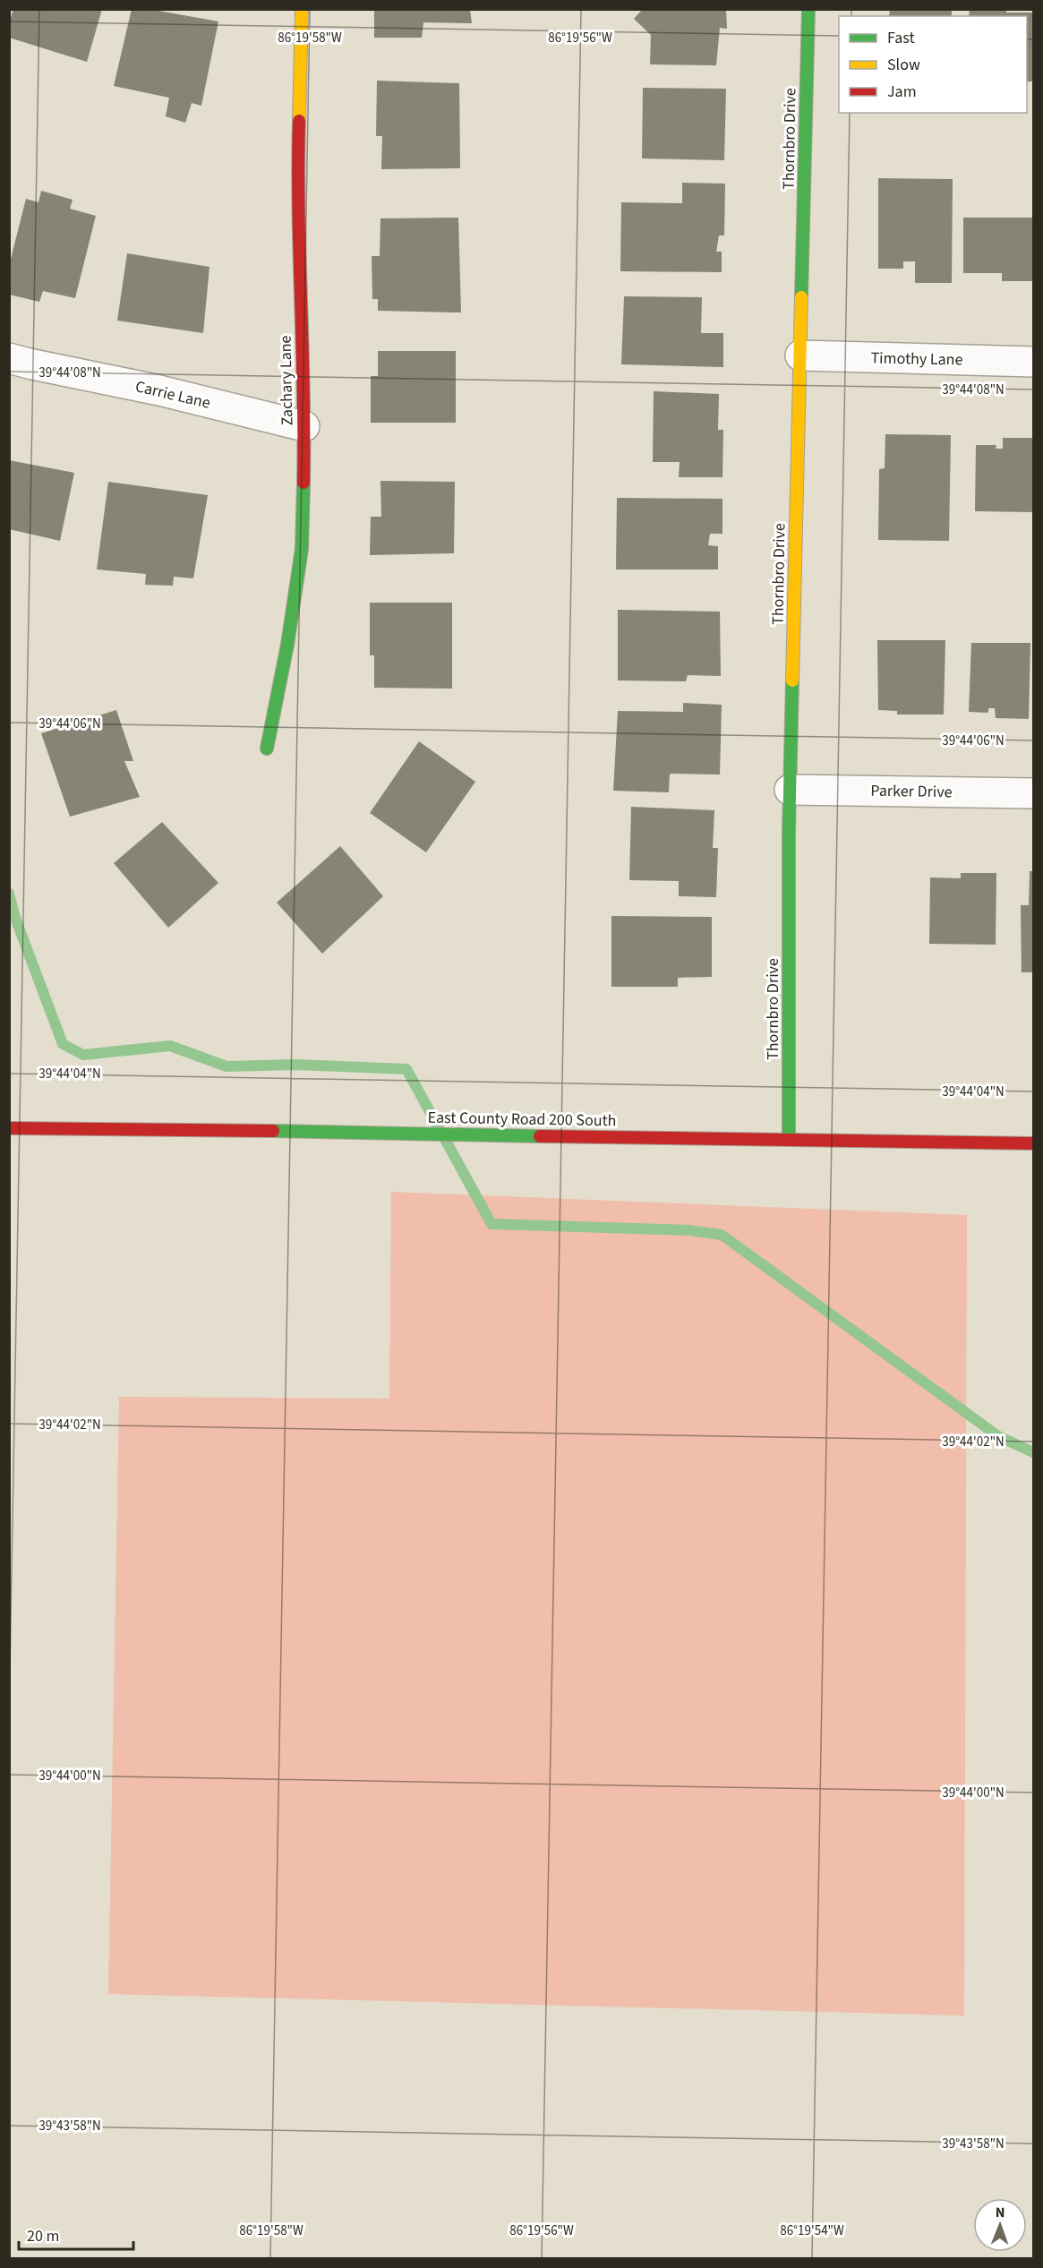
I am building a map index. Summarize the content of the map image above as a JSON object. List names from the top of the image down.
{
  "streets": {
    "street": [
      "Thornbro Drive",
      "Timothy Lane",
      "Zachary Lane",
      "Carrie Lane",
      "Parker Drive",
      "East County Road 200 South"
    ]
  },
  "crossings": [
    ["Thornbro Drive", "Timothy Lane"],
    ["Thornbro Drive", "Parker Drive"],
    ["Thornbro Drive", "East County Road 200 South"],
    ["Zachary Lane", "Carrie Lane"]
  ],
  "legend": ["Fast", "Slow", "Jam"],
  "scale_bar": "20 m",
  "north": "top",
  "coordinates": [
    "86°19'58\"W",
    "86°19'56\"W",
    "39°44'08\"N",
    "39°44'06\"N",
    "39°44'04\"N",
    "39°44'02\"N",
    "39°44'00\"N",
    "39°43'58\"N",
    "86°19'54\"W"
  ]
}
